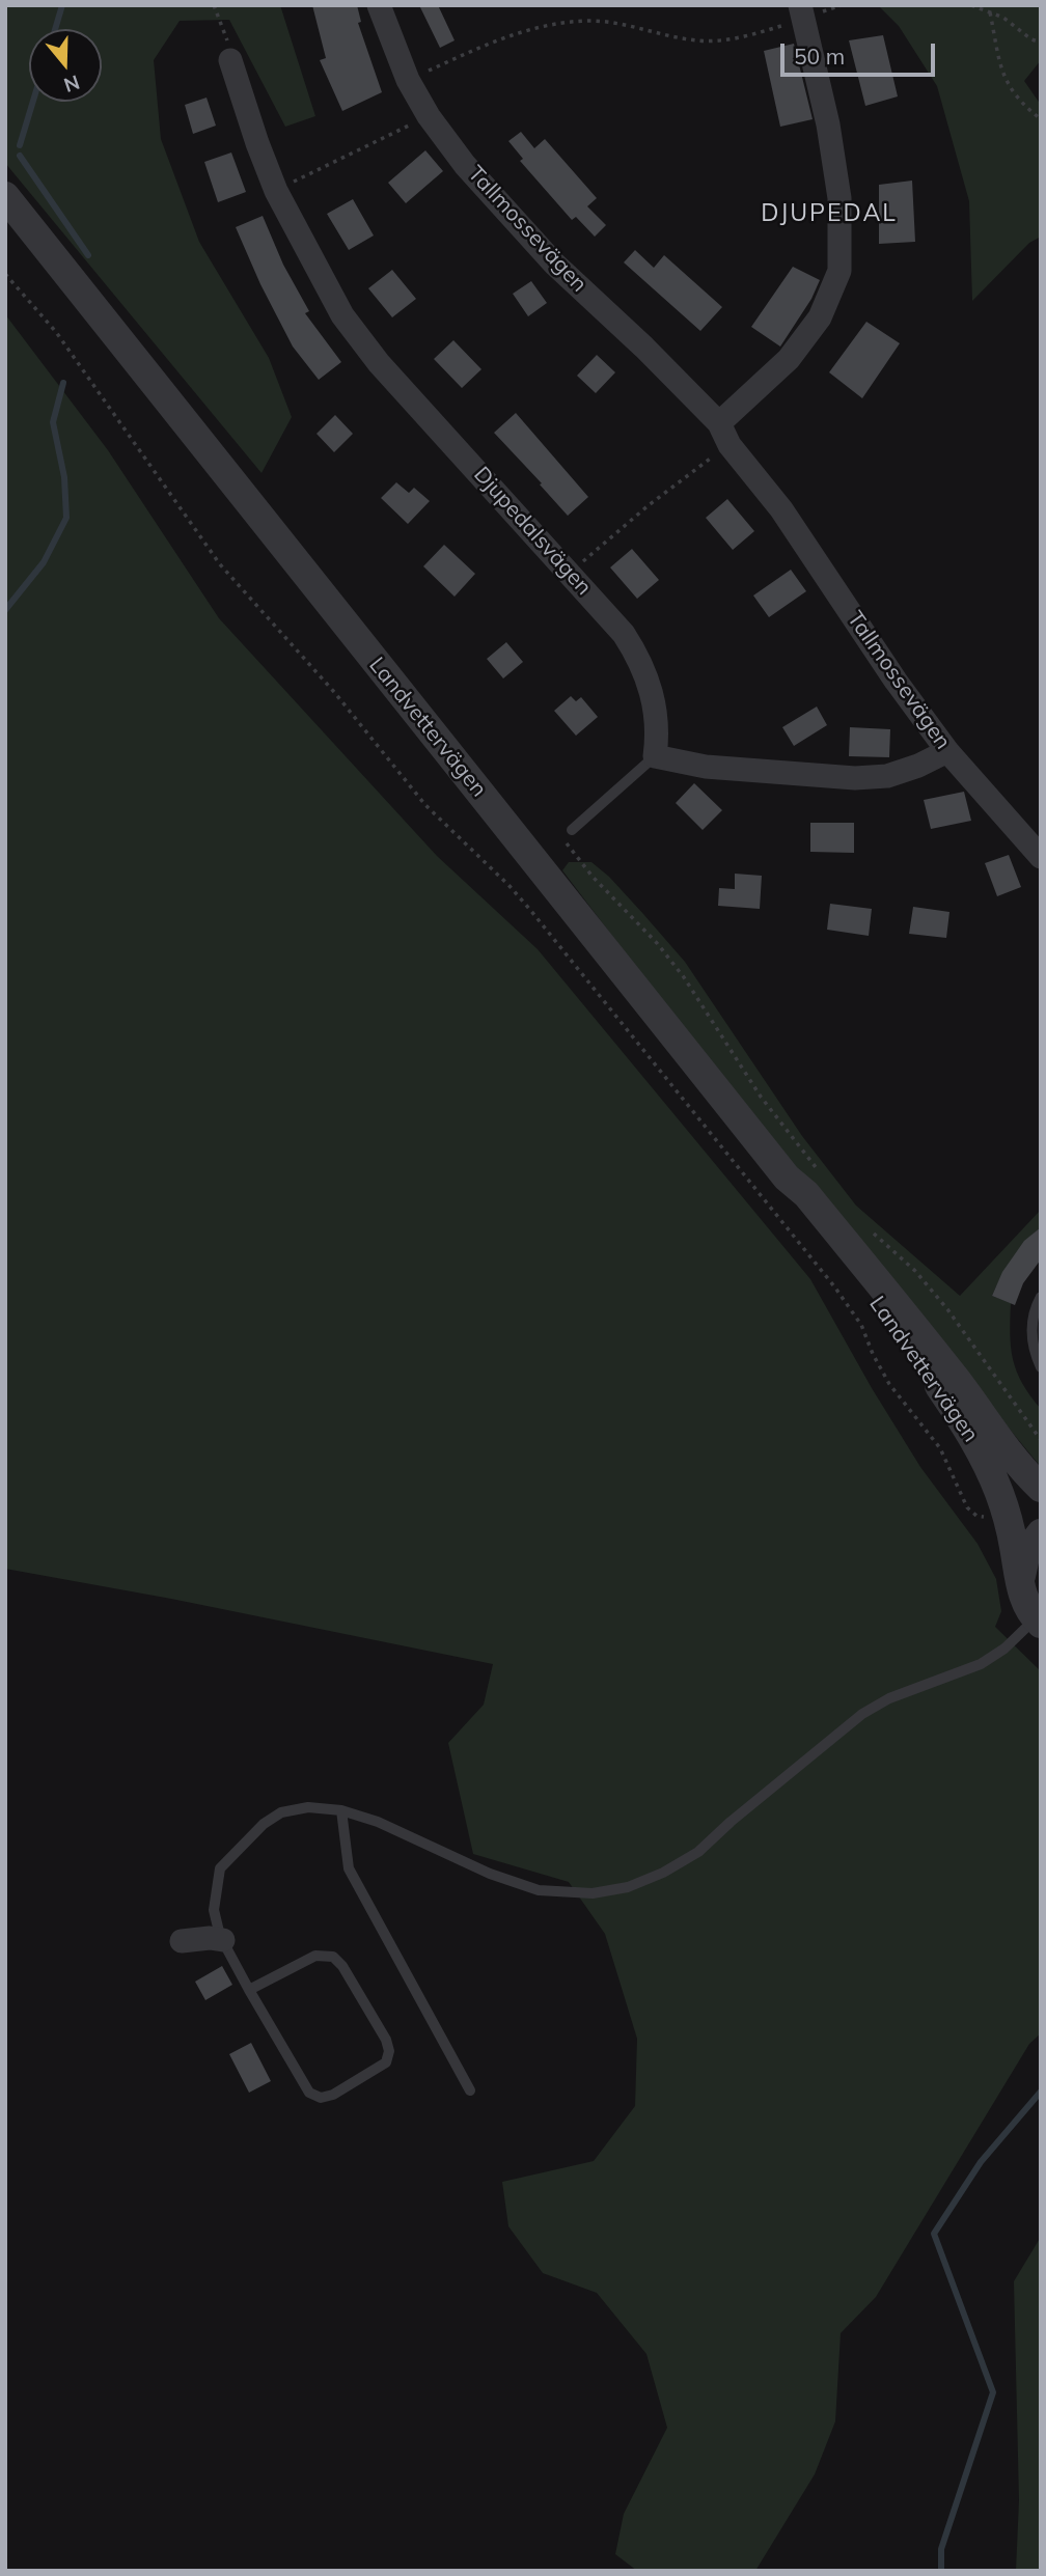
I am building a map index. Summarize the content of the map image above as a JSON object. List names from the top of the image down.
{
  "streets": {
    "street": ["Tallmossevägen", "Djupedalsvägen", "Landvettervägen"]
  },
  "districts": ["DJUPEDAL"],
  "scale_bar": "50 m",
  "north": "bottom"
}
